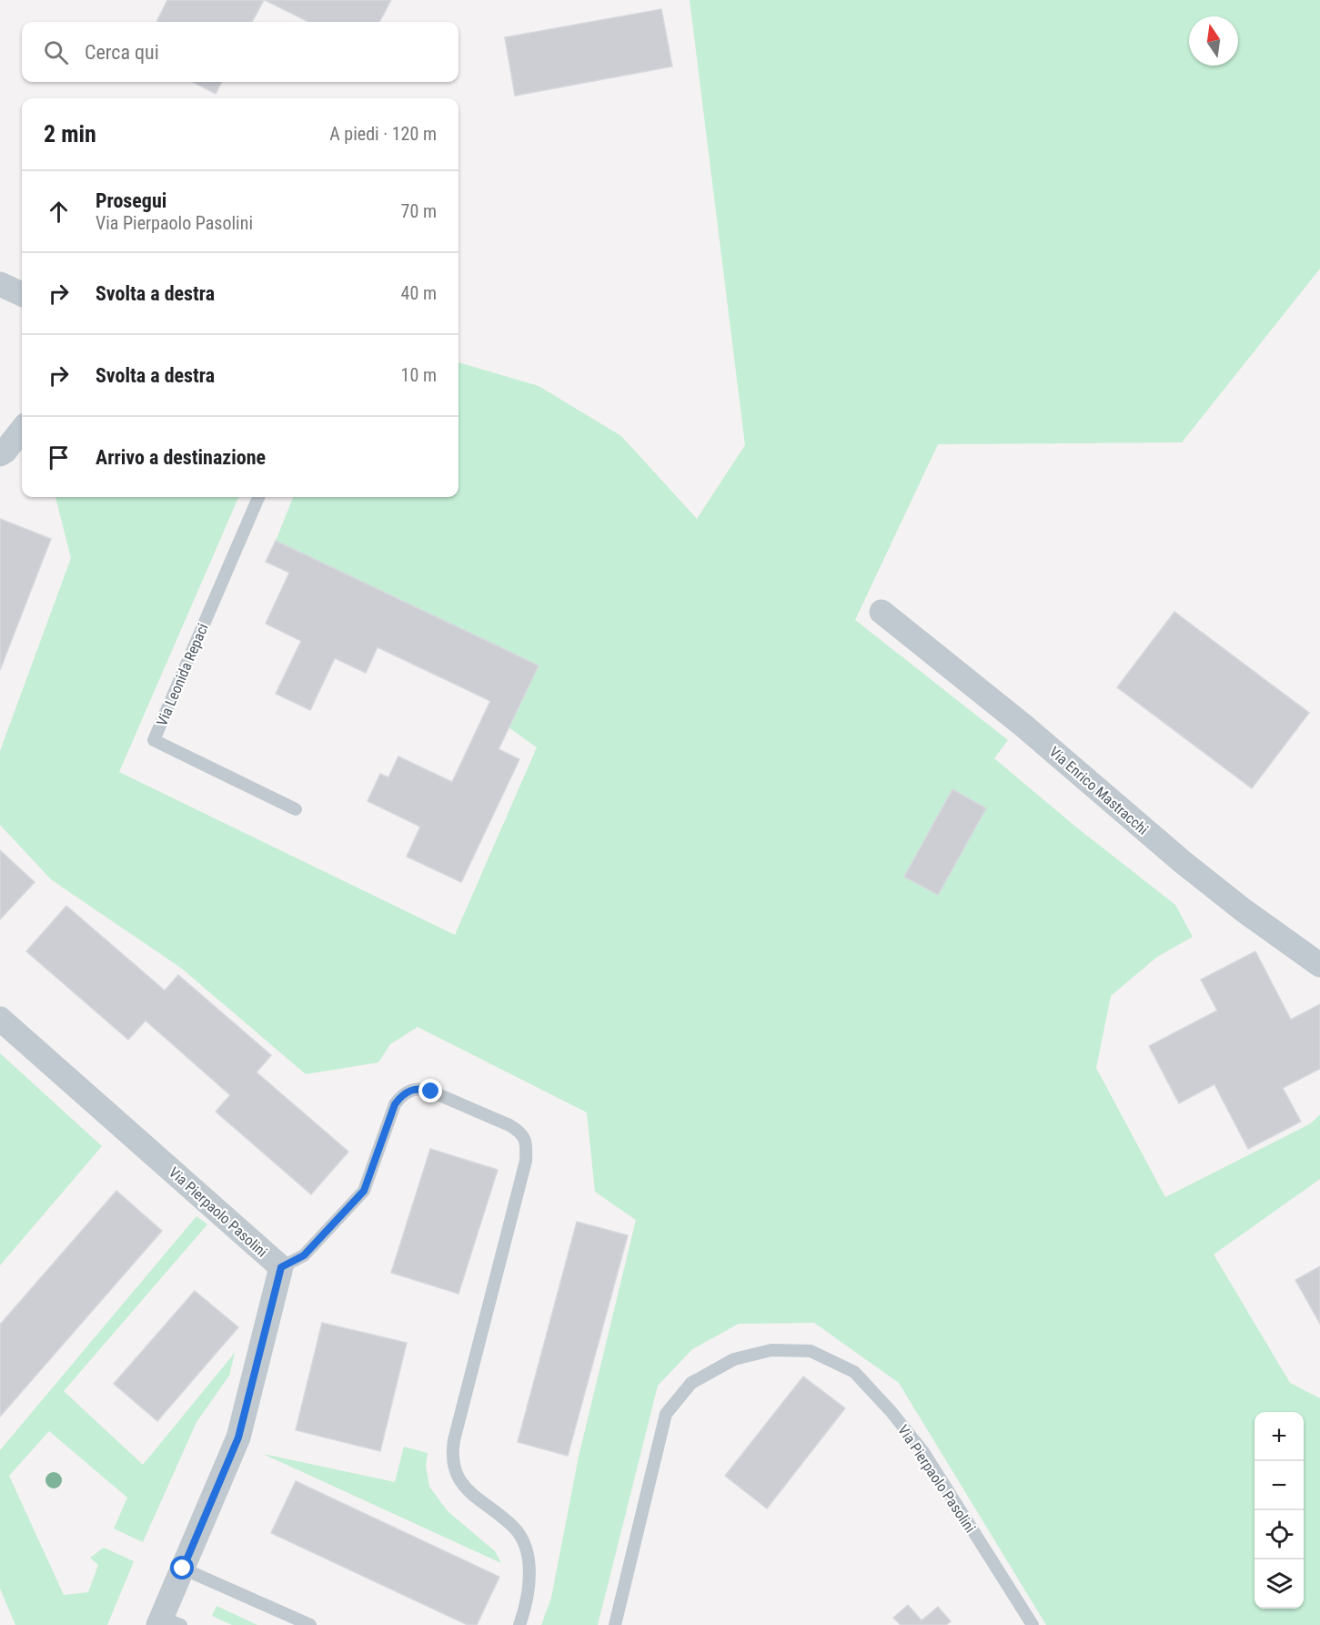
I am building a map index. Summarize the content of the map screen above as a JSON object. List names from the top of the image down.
{
  "streets": {
    "street": ["Via Enrico Mastracchi", "Via Pierpaolo Pasolini"],
    "lane": ["Via Leonida Repaci"]
  },
  "north": "top",
  "page": {
    "search": "Cerca qui",
    "heading": ["2 min", "A piedi · 120 m"],
    "list": [
      ["Prosegui", "Via Pierpaolo Pasolini", "70 m"],
      ["Svolta a destra", "40 m"],
      ["Svolta a destra", "10 m"],
      "Arrivo a destinazione"
    ],
    "map_buttons": ["+", "−"]
  }
}
